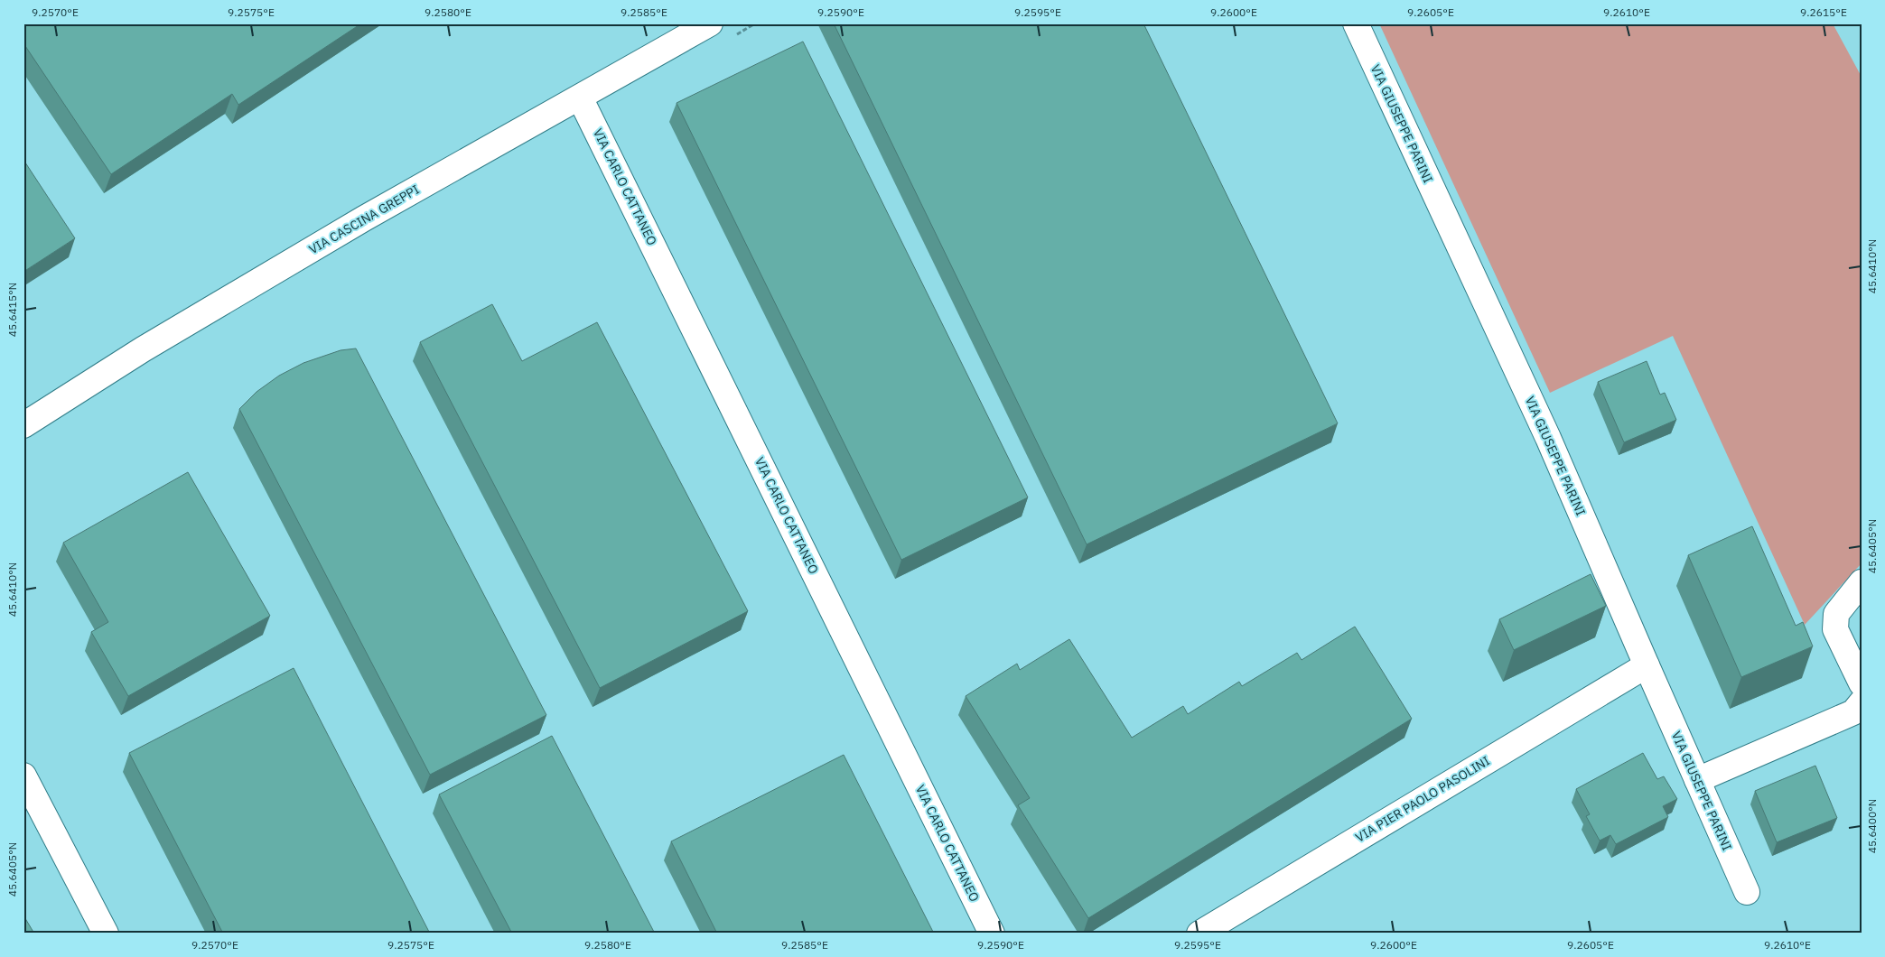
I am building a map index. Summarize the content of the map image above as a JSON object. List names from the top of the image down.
{
  "streets": {
    "street": [
      "VIA GIUSEPPE PARINI",
      "VIA CARLO CATTANEO",
      "VIA CASCINA GREPPI",
      "VIA PIER PAOLO PASOLINI"
    ]
  },
  "crossings": [
    ["VIA GIUSEPPE PARINI", "VIA PIER PAOLO PASOLINI"],
    ["VIA CARLO CATTANEO", "VIA CASCINA GREPPI"]
  ],
  "coordinates": [
    "9.2570°E",
    "9.2575°E",
    "9.2580°E",
    "9.2585°E",
    "9.2590°E",
    "9.2595°E",
    "9.2600°E",
    "9.2605°E",
    "9.2610°E",
    "9.2615°E",
    "45.6410°N",
    "45.6415°N",
    "45.6405°N",
    "45.6400°N"
  ]
}
